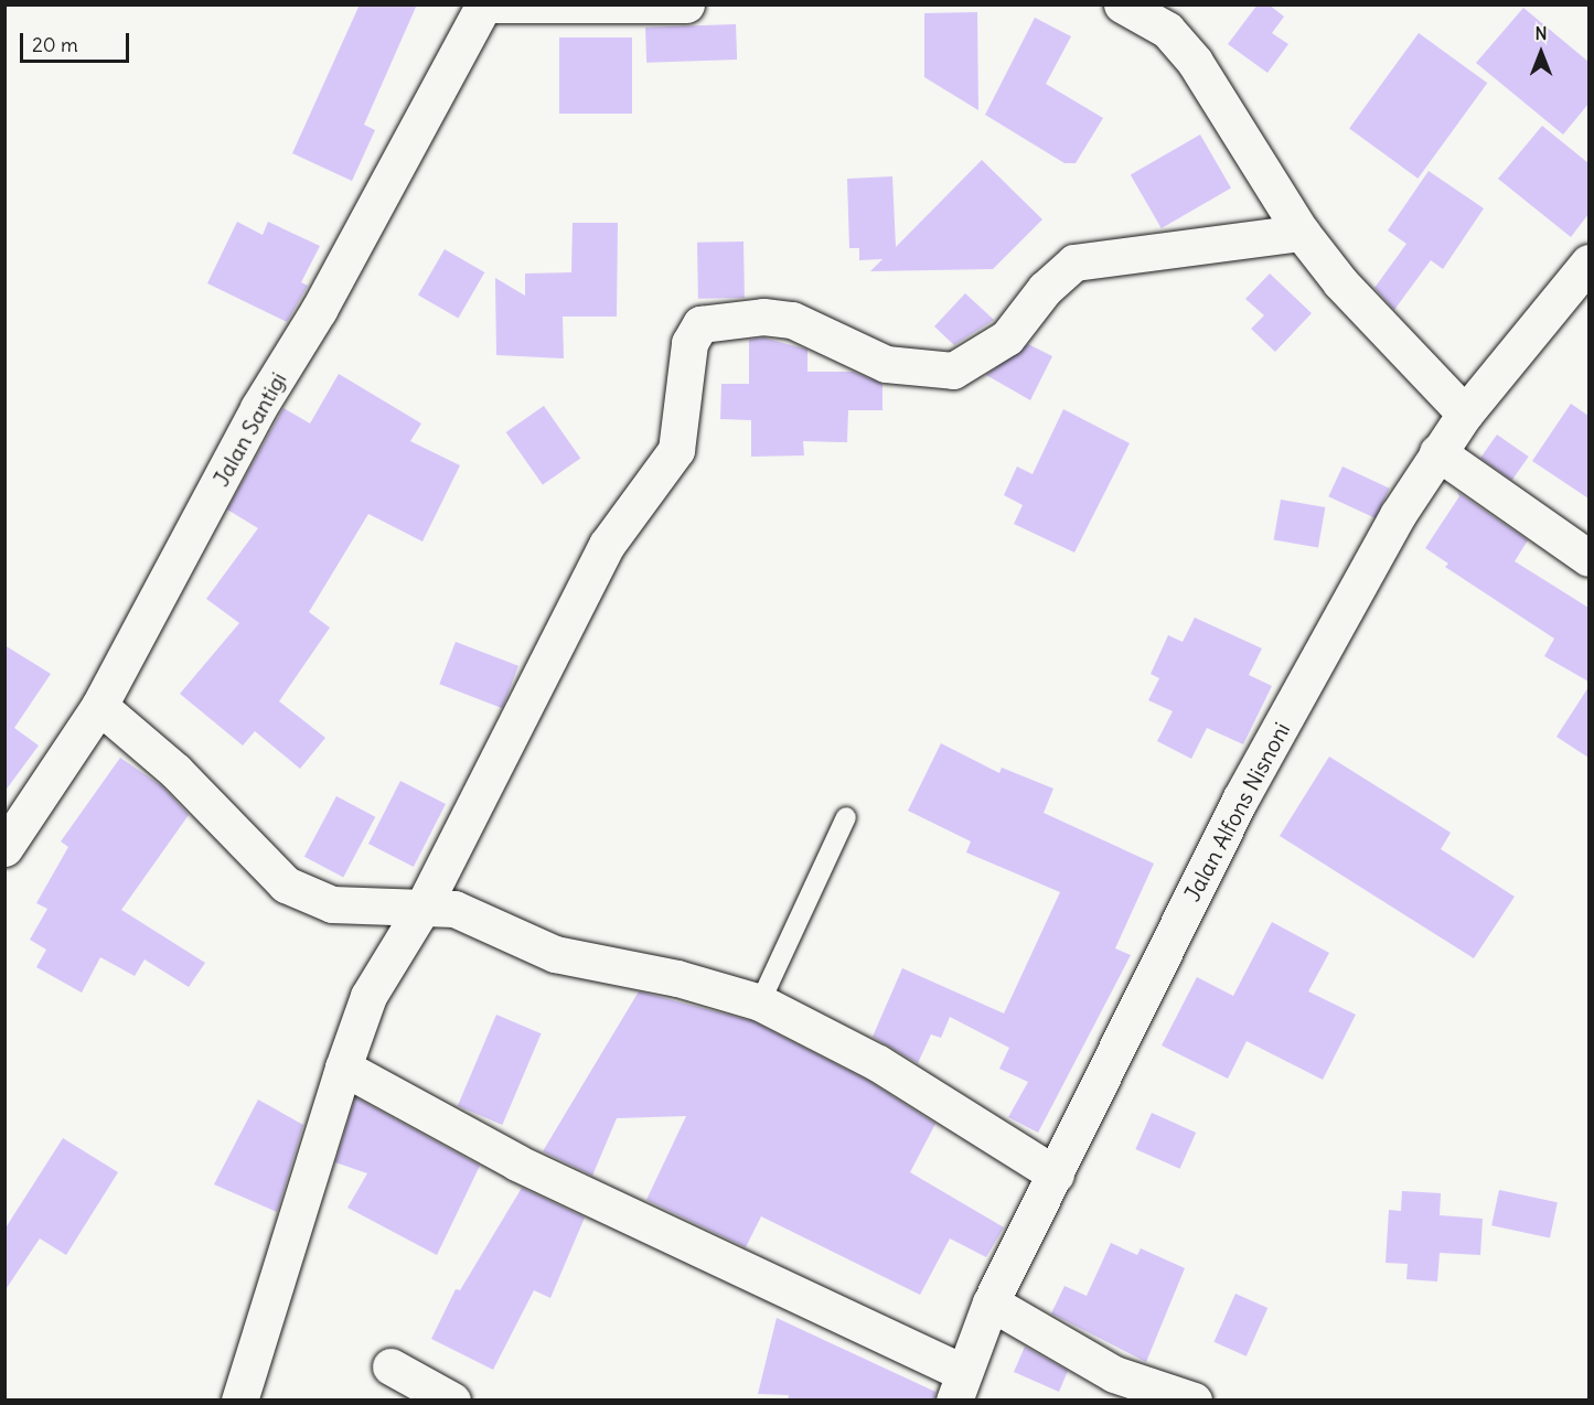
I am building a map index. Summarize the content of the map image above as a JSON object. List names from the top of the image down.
{
  "streets": {
    "street": ["Jalan Santigi", "Jalan Alfons Nisnoni"]
  },
  "scale_bar": "20 m",
  "north": "top"
}
